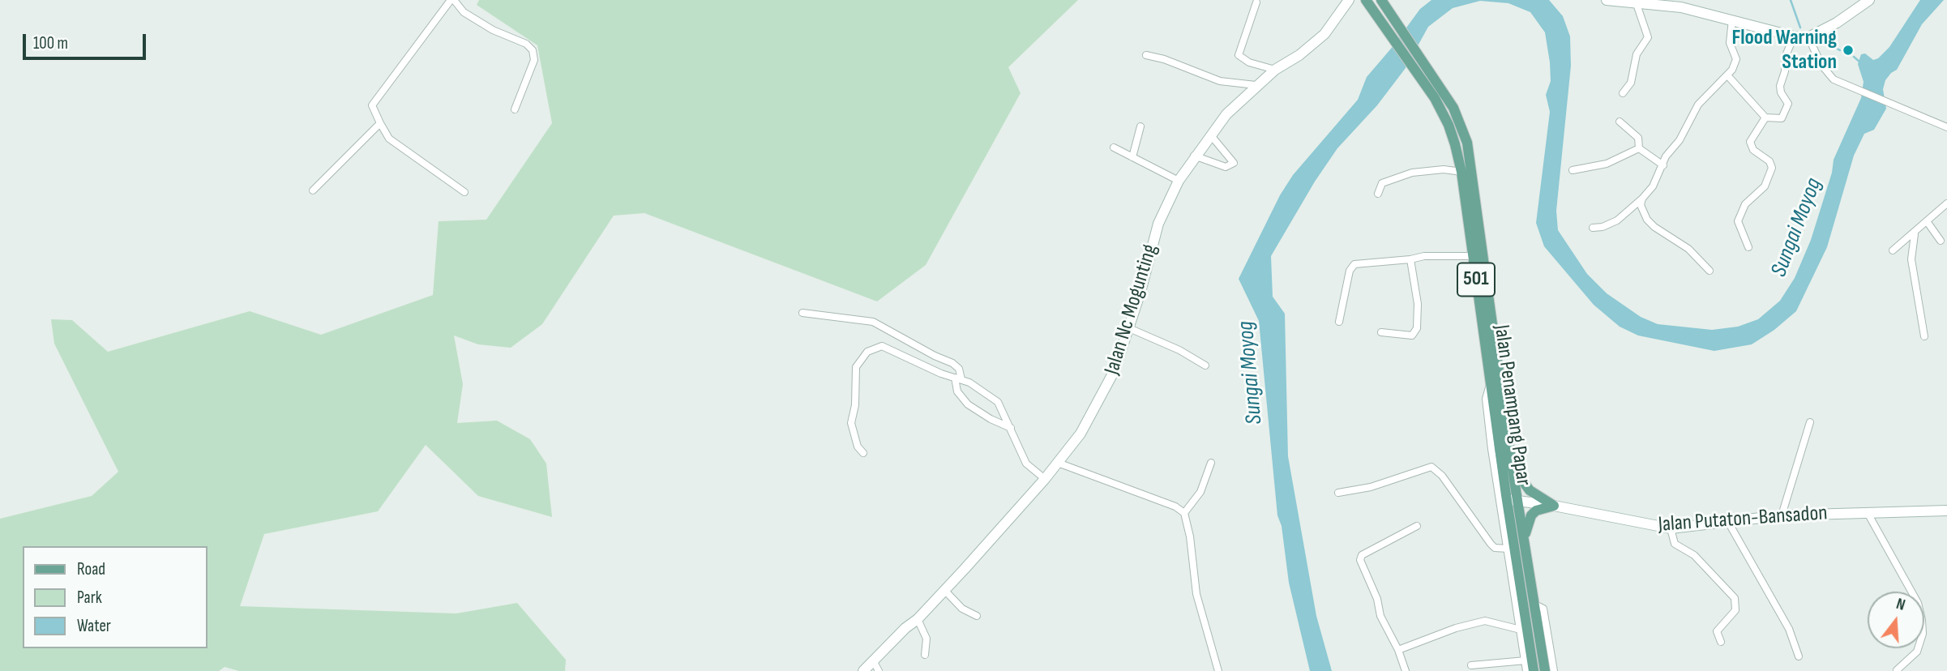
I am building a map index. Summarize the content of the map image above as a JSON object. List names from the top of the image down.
{
  "streets": {
    "main road": ["501", "Jalan Penampang Papar"],
    "street": ["Jalan Nc Mogunting", "Jalan Putaton-Bansadon"]
  },
  "crossings": [
    ["Jalan Penampang Papar", "Jalan Putaton-Bansadon"]
  ],
  "water": ["Sungai Moyog"],
  "places": ["Flood Warning Station"],
  "legend": ["Road", "Park", "Water"],
  "scale_bar": "100 m",
  "north": "top"
}
